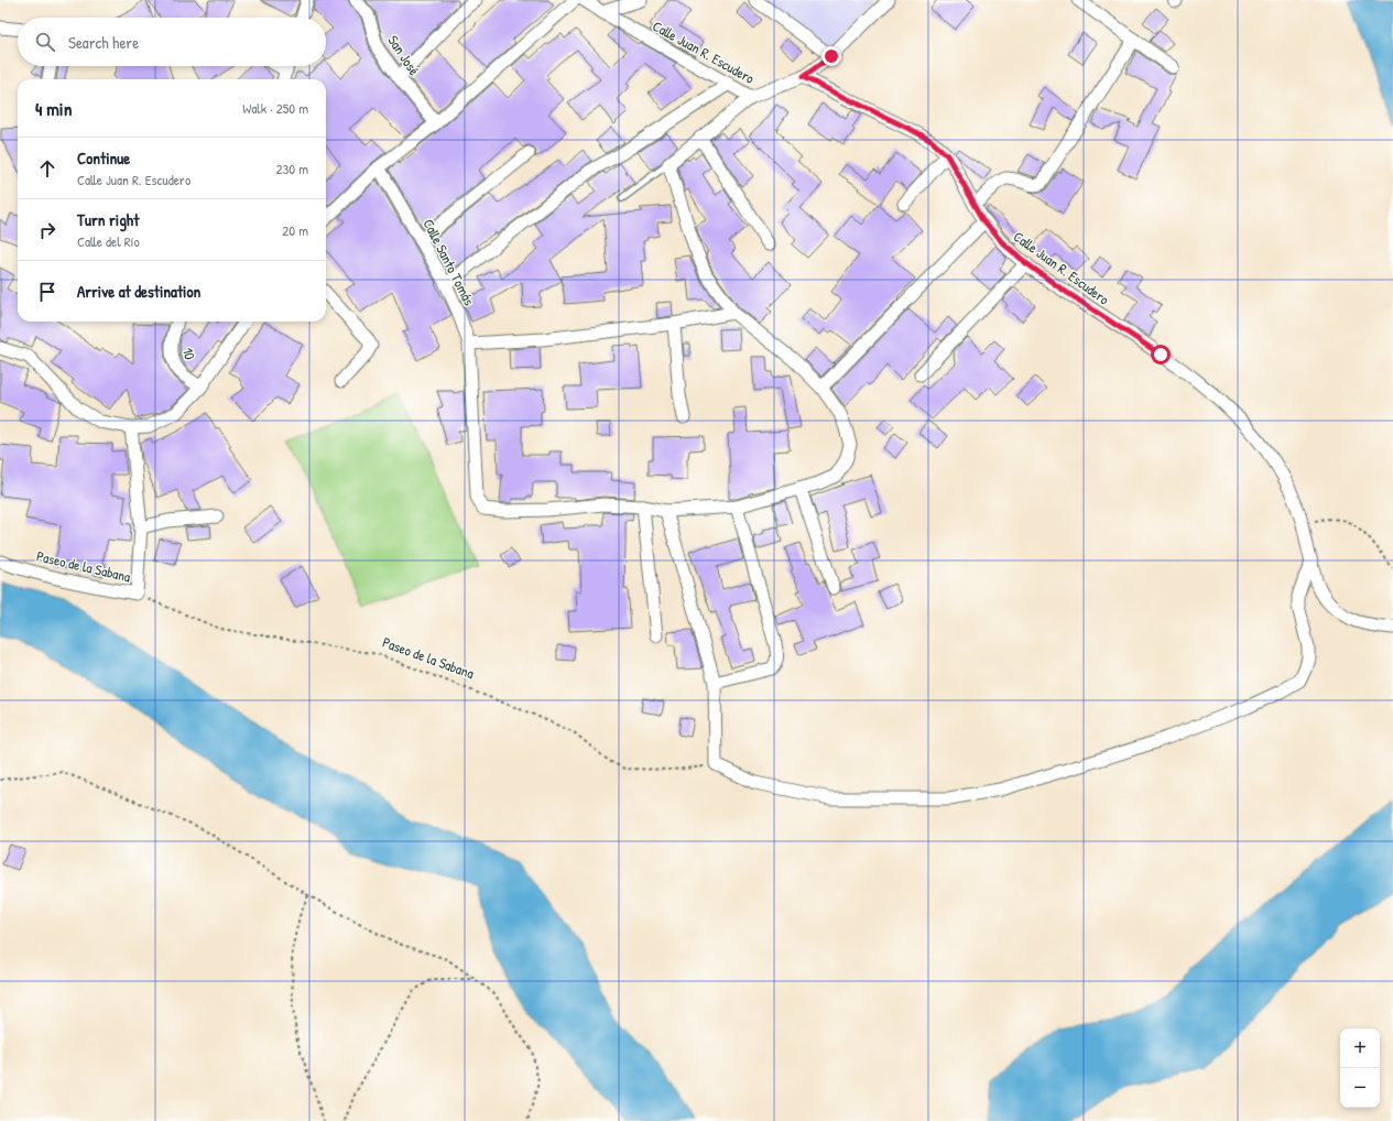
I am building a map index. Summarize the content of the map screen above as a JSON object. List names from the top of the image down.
{
  "streets": {
    "street": [
      "Calle Juan R. Escudero",
      "San José",
      "Calle Santo Tomás",
      "10",
      "Paseo de la Sabana"
    ]
  },
  "page": {
    "search": "Search here",
    "heading": ["4 min", "Walk · 250 m"],
    "list": [
      ["Continue", "Calle Juan R. Escudero", "230 m"],
      ["Turn right", "Calle del Río", "20 m"],
      "Arrive at destination"
    ],
    "map_buttons": ["+", "−"]
  }
}
